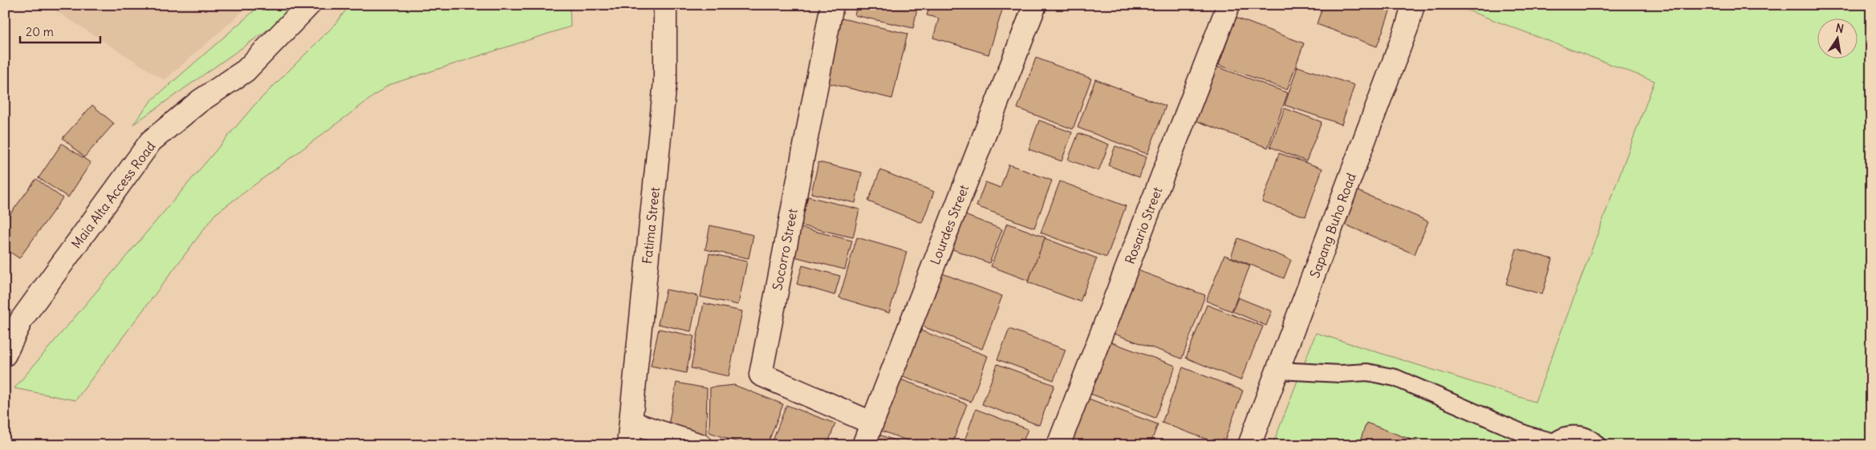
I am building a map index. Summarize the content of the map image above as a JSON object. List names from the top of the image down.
{
  "streets": {
    "street": [
      "Maia Alta Access Road",
      "Lourdes Street",
      "Fatima Street",
      "Rosario Street",
      "Sapang Buho Road",
      "Socorro Street"
    ]
  },
  "crossings": [
    ["Lourdes Street", "Socorro Street"]
  ],
  "scale_bar": "20 m",
  "north": "top"
}
